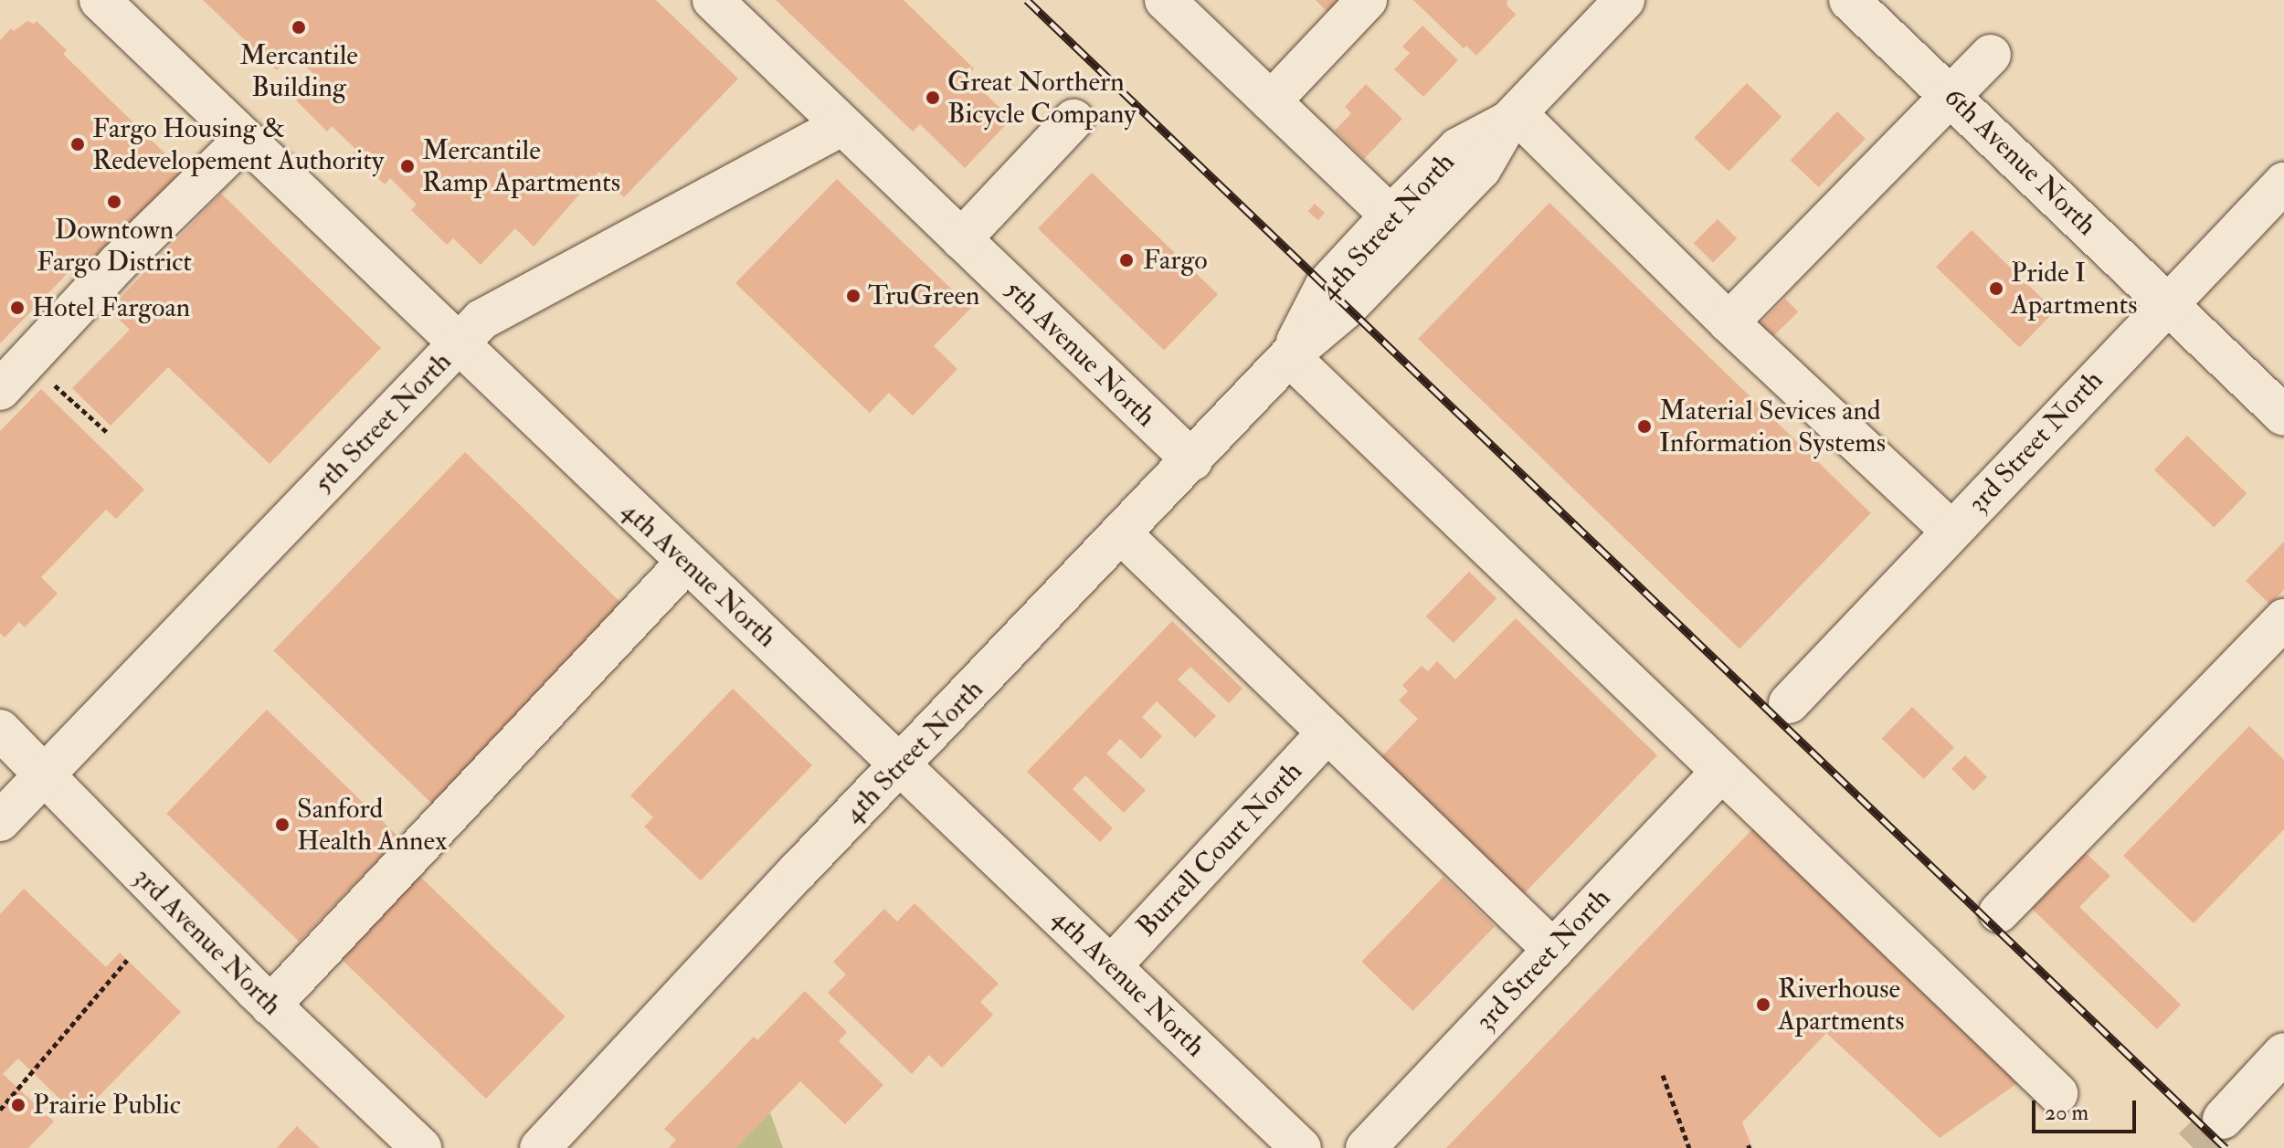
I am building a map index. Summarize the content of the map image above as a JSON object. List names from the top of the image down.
{
  "streets": {
    "street": [
      "6th Avenue North",
      "4th Street North",
      "5th Avenue North",
      "5th Street North",
      "3rd Street North",
      "4th Avenue North",
      "Burrell Court North",
      "3rd Avenue North"
    ]
  },
  "crossings": [
    ["6th Avenue North", "3rd Street North"],
    ["4th Street North", "5th Avenue North"],
    ["4th Street North", "4th Avenue North"],
    ["5th Avenue North", "5th Street North"],
    ["5th Street North", "4th Avenue North"],
    ["5th Street North", "3rd Avenue North"],
    ["4th Avenue North", "Burrell Court North"]
  ],
  "places": [
    "Mercantile Building",
    "Great Northern Bicycle Company",
    "Fargo Housing & Redevelopement Authority",
    "Mercantile Ramp Apartments",
    "Downtown Fargo District",
    "Fargo",
    "Pride I Apartments",
    "TruGreen",
    "Hotel Fargoan",
    "Material Sevices and Information Systems",
    "Sanford Health Annex",
    "Riverhouse Apartments",
    "Prairie Public"
  ],
  "scale_bar": "20 m"
}
